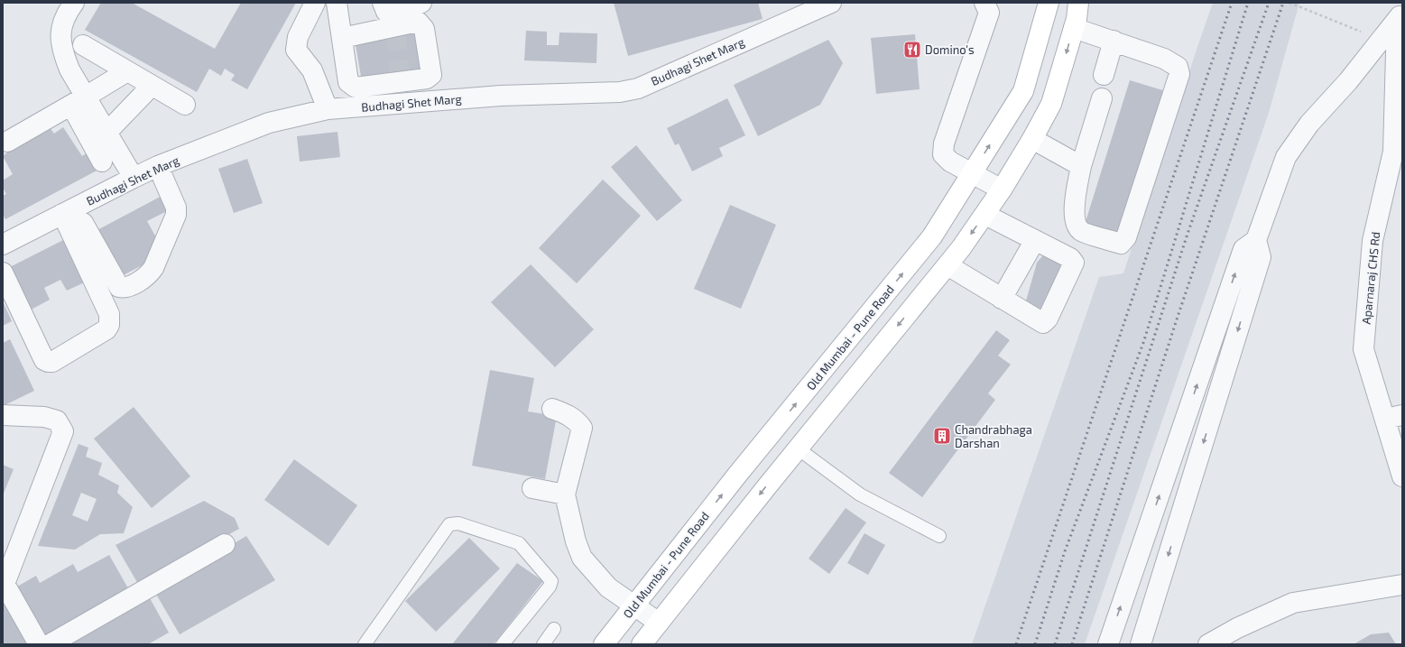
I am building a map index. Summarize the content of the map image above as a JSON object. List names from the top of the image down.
{
  "streets": {
    "main road": ["Old Mumbai - Pune Road"],
    "street": ["Budhagi Shet Marg", "Aparnaraj CHS Rd"]
  },
  "places": {
    "restaurant": ["Domino's"],
    "building": ["Chandrabhaga Darshan"]
  }
}
